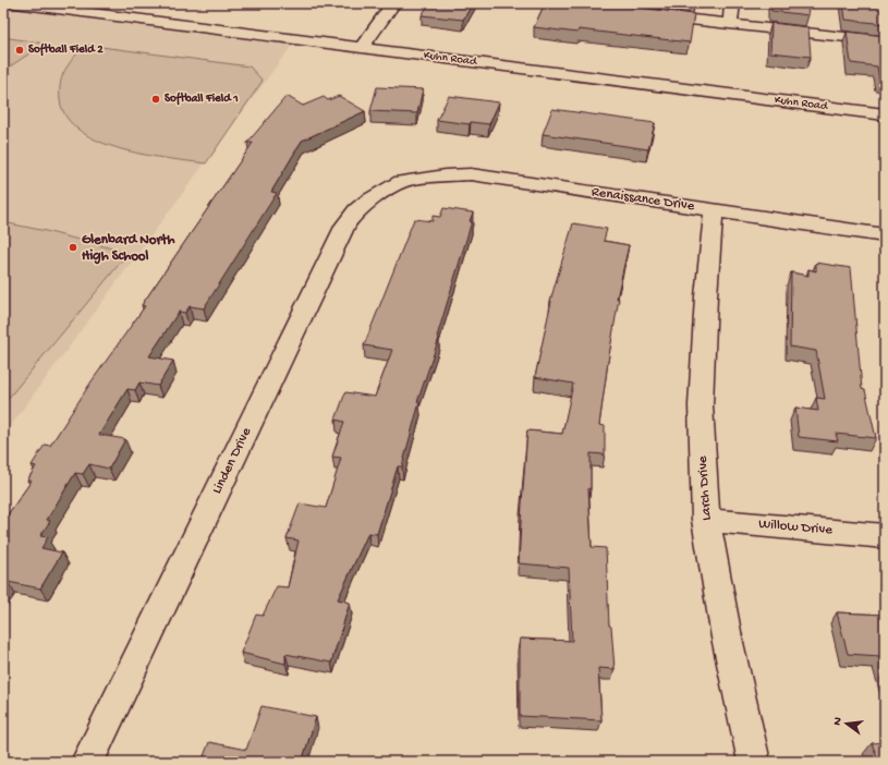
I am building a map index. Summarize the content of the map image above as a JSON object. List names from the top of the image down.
{
  "streets": {
    "street": [
      "Kuhn Road",
      "Renaissance Drive",
      "Linden Drive",
      "Larch Drive",
      "Willow Drive"
    ]
  },
  "crossings": [
    ["Renaissance Drive", "Linden Drive"],
    ["Renaissance Drive", "Larch Drive"],
    ["Larch Drive", "Willow Drive"]
  ],
  "places": ["Softball Field 2", "Softball Field 1", "Glenbard North High School"],
  "north": "left"
}
